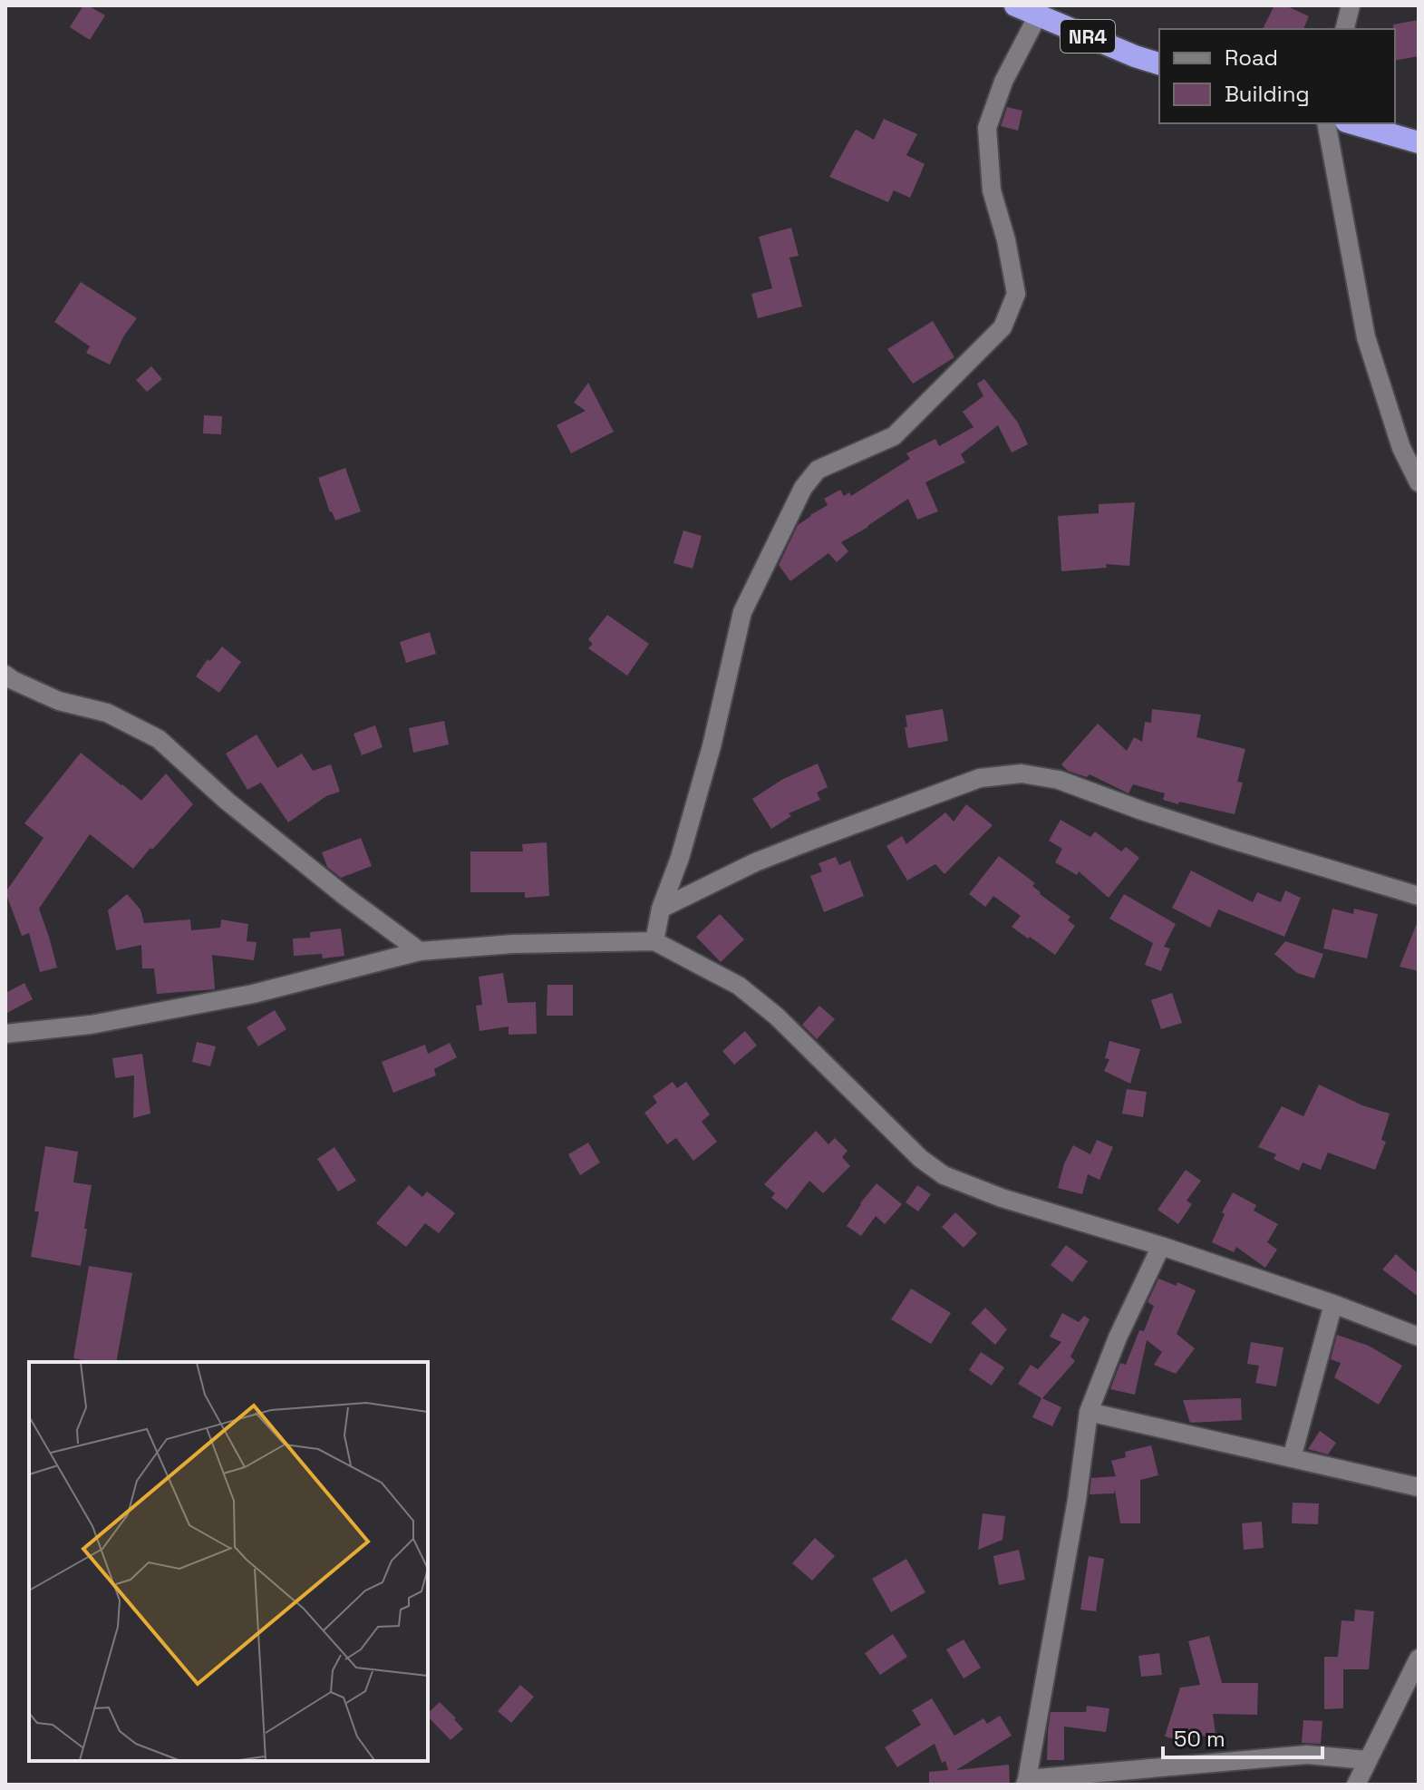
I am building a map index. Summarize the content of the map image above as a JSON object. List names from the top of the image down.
{
  "streets": {
    "highway": ["NR4"]
  },
  "legend": ["Road", "Building"],
  "scale_bar": "50 m"
}
